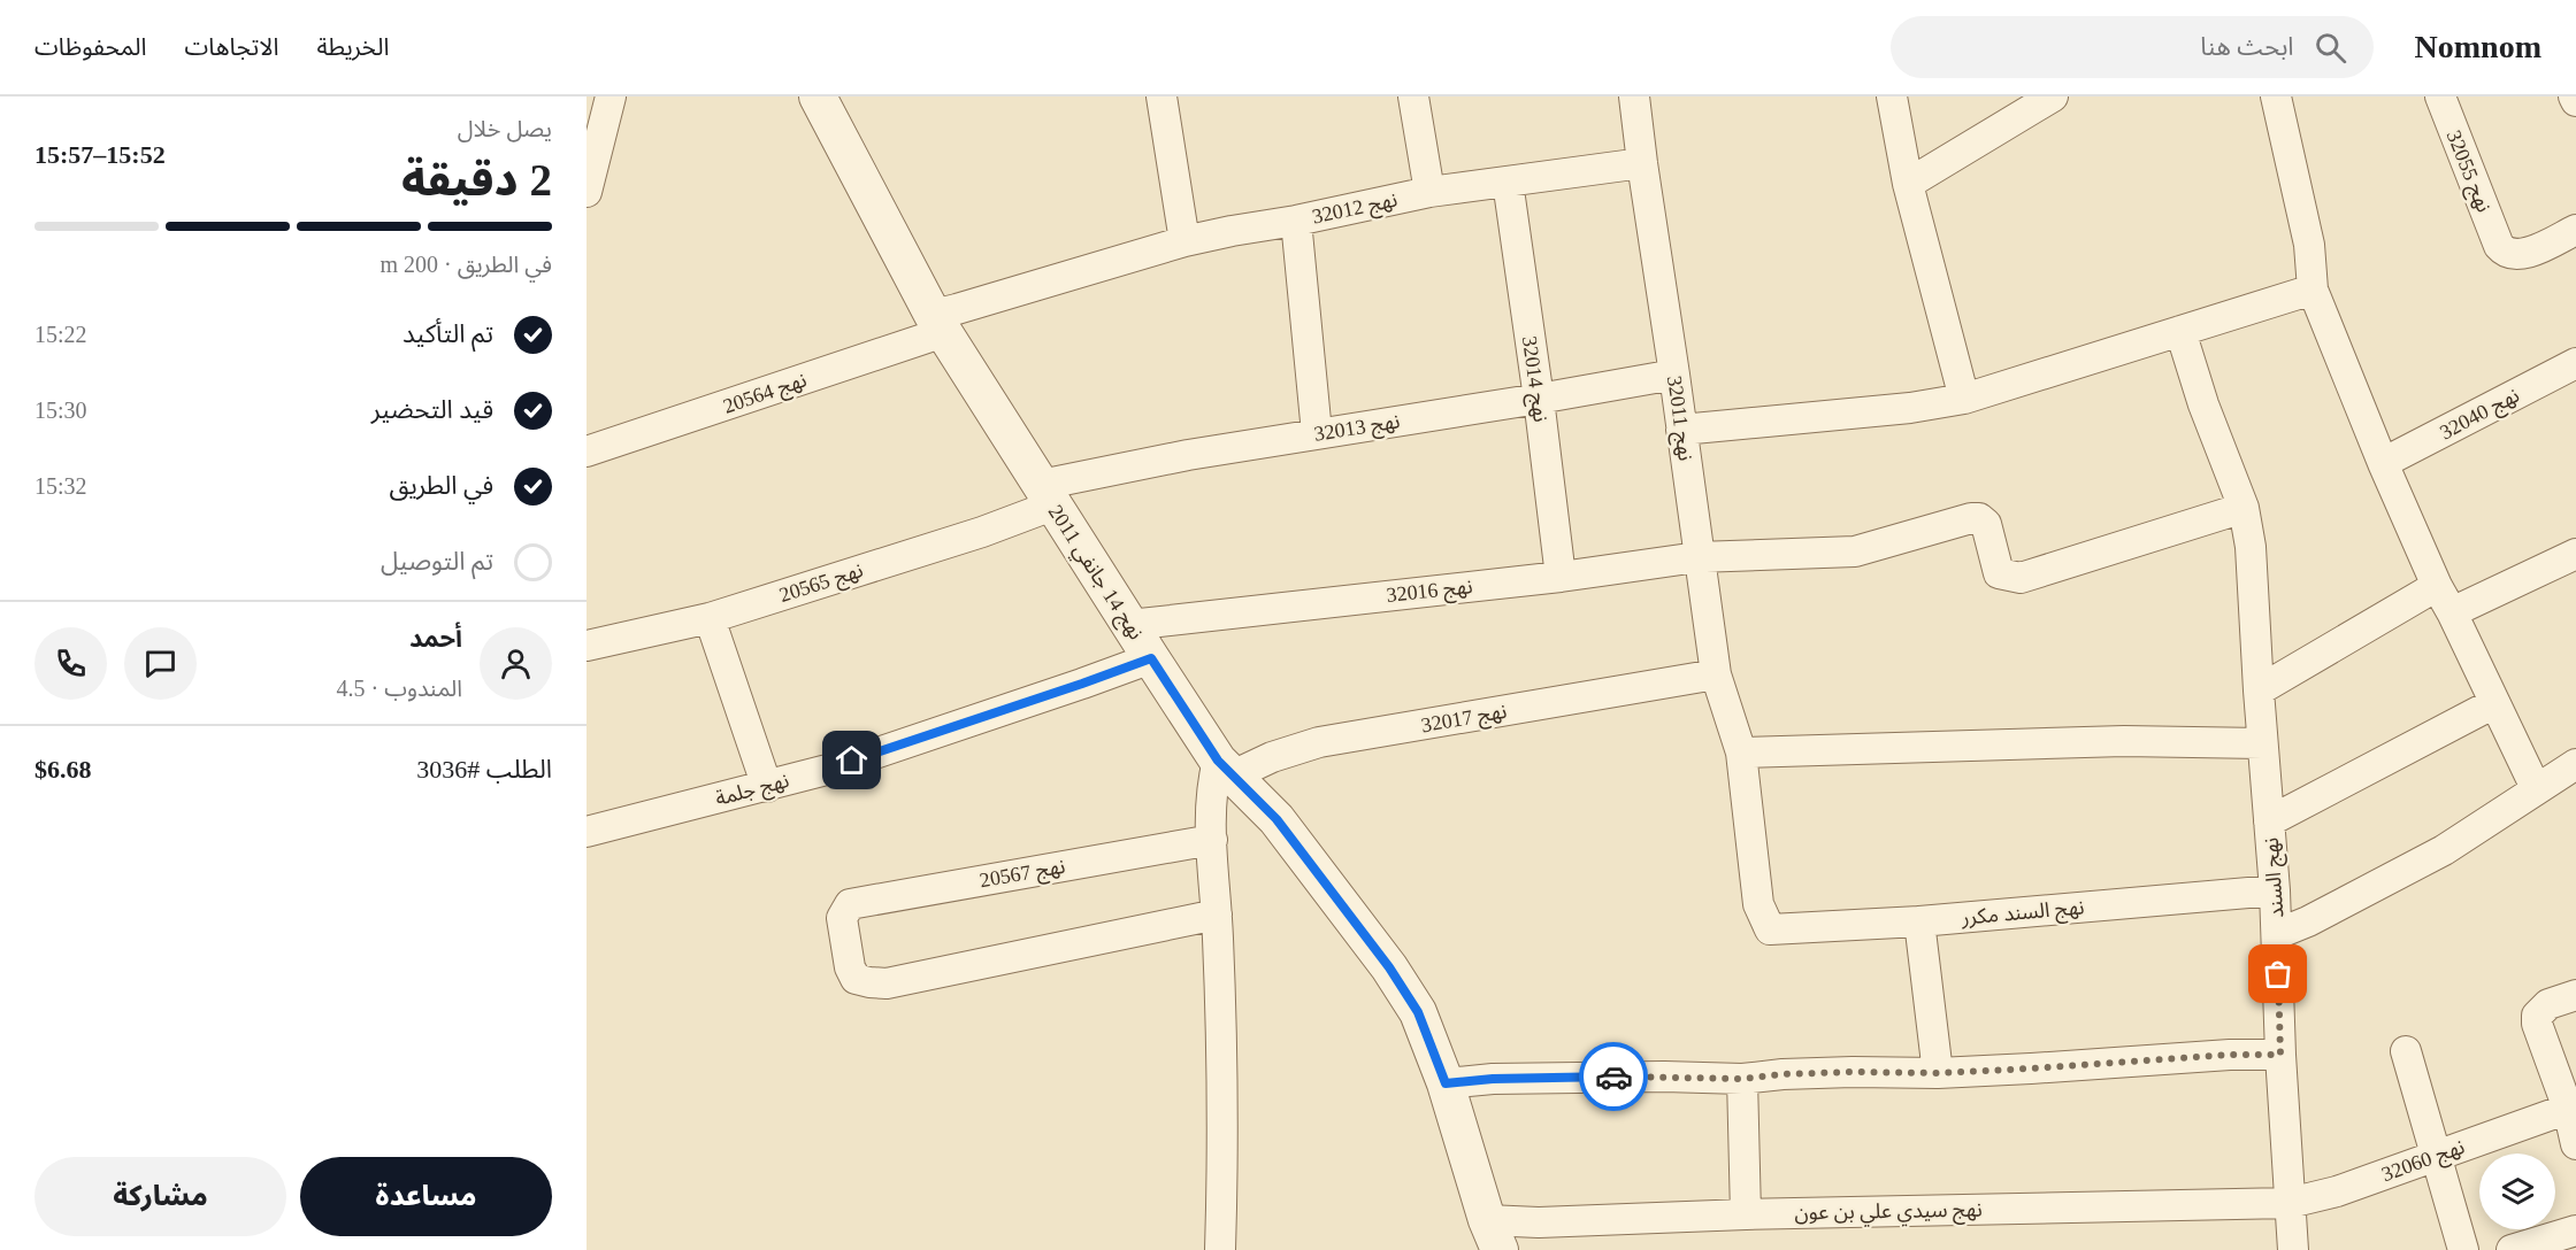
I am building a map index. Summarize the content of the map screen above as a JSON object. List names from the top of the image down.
{
  "streets": {
    "street": [
      "نهج 32055",
      "نهج 32012",
      "نهج 32014",
      "نهج 20564",
      "نهج 32040",
      "نهج 32011",
      "نهج 32013",
      "نهج 14 جانفي 2011",
      "نهج 20565",
      "نهج 32016",
      "نهج 32017",
      "نهج جلمة",
      "نهج 20567",
      "نهج السند",
      "نهج السند مكرر",
      "نهج 32060",
      "نهج سيدي علي بن عون"
    ]
  },
  "crossings": [
    ["نهج 32012", "نهج 32014"],
    ["نهج 32012", "نهج 20564"],
    ["نهج 32012", "نهج 32011"],
    ["نهج 32012", "نهج 14 جانفي 2011"],
    ["نهج 32014", "نهج 32013"],
    ["نهج 32014", "نهج 32016"],
    ["نهج 20564", "نهج 14 جانفي 2011"],
    ["نهج 32011", "نهج 32013"],
    ["نهج 32011", "نهج 32016"],
    ["نهج 32011", "نهج 32017"],
    ["نهج 32011", "نهج السند مكرر"],
    ["نهج 32013", "نهج 14 جانفي 2011"],
    ["نهج 32013", "نهج 20565"],
    ["نهج 14 جانفي 2011", "نهج 20565"],
    ["نهج 14 جانفي 2011", "نهج 32016"],
    ["نهج 14 جانفي 2011", "نهج 32017"],
    ["نهج 14 جانفي 2011", "نهج جلمة"],
    ["نهج 14 جانفي 2011", "نهج سيدي علي بن عون"],
    ["نهج 32016", "نهج السند"],
    ["نهج السند", "نهج السند مكرر"],
    ["نهج السند", "نهج 32060"],
    ["نهج السند", "نهج سيدي علي بن عون"],
    ["نهج 32060", "نهج سيدي علي بن عون"]
  ],
  "page": {
    "header": "Nomnom",
    "search": "ابحث هنا",
    "nav": ["الخريطة", "الاتجاهات", "المحفوظات"],
    "heading": ["2 دقيقة", "يصل خلال", "15:52–15:57"],
    "panel": [
      "أحمد",
      "المندوب · 4.5",
      "الطلب #3036",
      "$6.68"
    ],
    "bar": "في الطريق · 200 m",
    "list": [
      ["تم التأكيد", "15:22"],
      ["قيد التحضير", "15:30"],
      ["في الطريق", "15:32"],
      "تم التوصيل"
    ],
    "buttons": ["مساعدة", "مشاركة"]
  }
}
